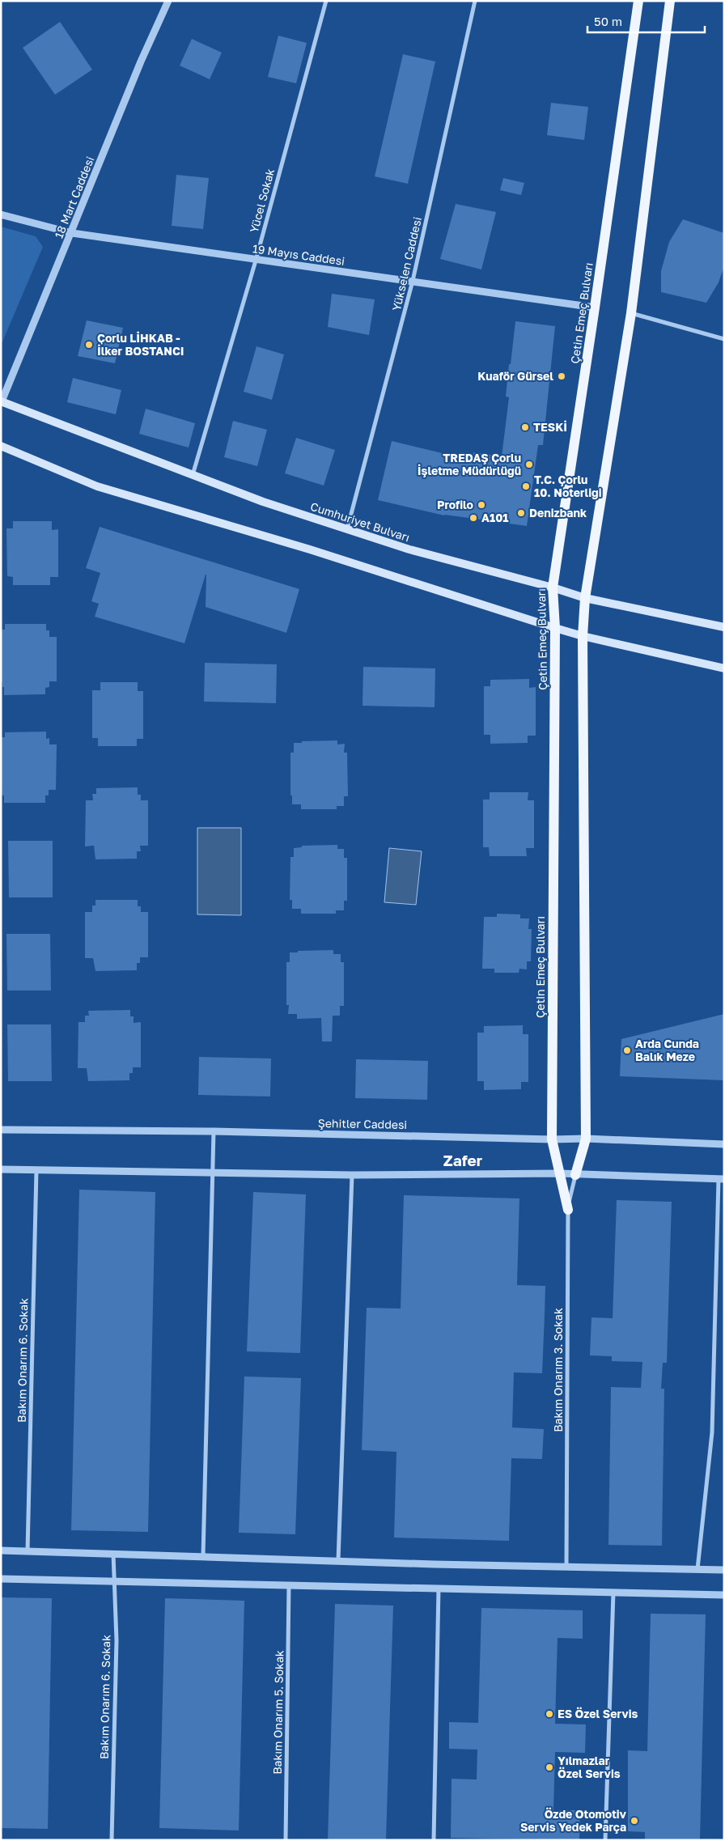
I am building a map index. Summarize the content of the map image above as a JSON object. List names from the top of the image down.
{
  "streets": {
    "main road": ["Çetin Emeç Bulvarı", "Cumhuriyet Bulvarı"],
    "street": [
      "18 Mart Caddesi",
      "Yücel Sokak",
      "19 Mayıs Caddesi",
      "Yükselen Caddesi",
      "Şehitler Caddesi",
      "Bakım Onarım 6. Sokak",
      "Bakım Onarım 3. Sokak",
      "Bakım Onarım 5. Sokak"
    ]
  },
  "crossings": [
    ["18 Mart Caddesi", "19 Mayıs Caddesi"],
    ["18 Mart Caddesi", "Cumhuriyet Bulvarı"],
    ["Yücel Sokak", "19 Mayıs Caddesi"],
    ["Yücel Sokak", "Cumhuriyet Bulvarı"],
    ["19 Mayıs Caddesi", "Yükselen Caddesi"],
    ["19 Mayıs Caddesi", "Çetin Emeç Bulvarı"],
    ["Yükselen Caddesi", "Cumhuriyet Bulvarı"],
    ["Çetin Emeç Bulvarı", "Cumhuriyet Bulvarı"],
    ["Çetin Emeç Bulvarı", "Şehitler Caddesi"],
    ["Çetin Emeç Bulvarı", "Bakım Onarım 3. Sokak"]
  ],
  "districts": ["Zafer"],
  "places": [
    "Çorlu LİHKAB - İlker BOSTANCI",
    "Kuaför Gürsel",
    "TESKİ",
    "TREDAŞ Çorlu İşletme Müdürlüğü",
    "T.C. Çorlu 10. Noterliği",
    "Profilo",
    "Denizbank",
    "A101",
    "Arda Cunda Balık Meze",
    "ES Özel Servis",
    "Yılmazlar Özel Servis",
    "Özde Otomotiv Servis Yedek Parça"
  ],
  "scale_bar": "50 m"
}
